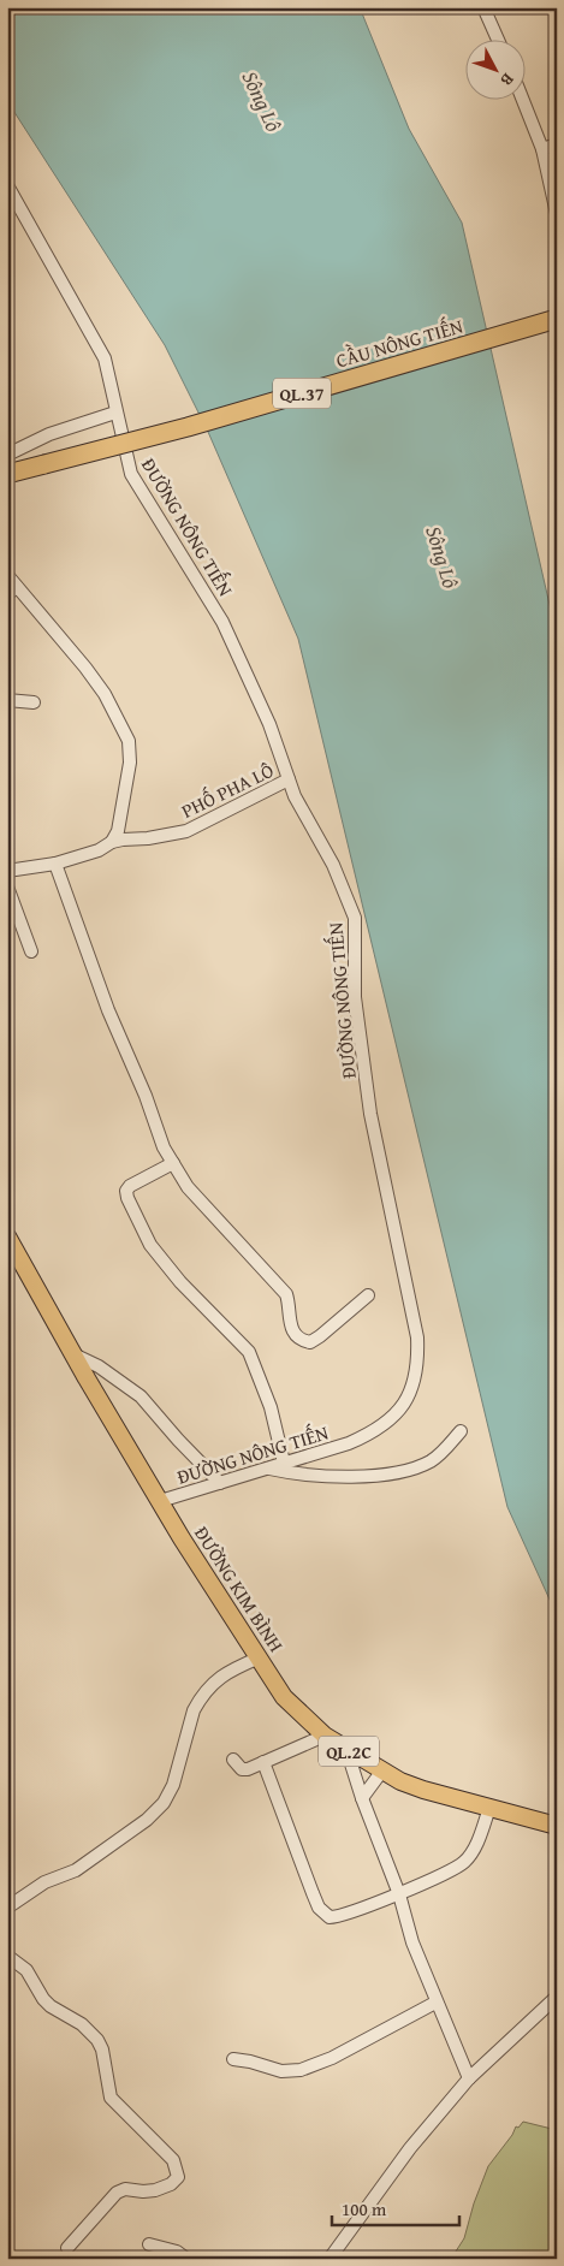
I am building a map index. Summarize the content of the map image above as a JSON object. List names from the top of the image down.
{
  "streets": {
    "highway": ["CẦU NÔNG TIẾN", "QL.37"],
    "main road": ["ĐƯỜNG KIM BÌNH", "QL.2C"],
    "street": ["ĐƯỜNG NÔNG TIẾN", "PHỐ PHA LÔ"]
  },
  "crossings": [
    ["ĐƯỜNG NÔNG TIẾN", "PHỐ PHA LÔ"],
    ["ĐƯỜNG NÔNG TIẾN", "ĐƯỜNG KIM BÌNH"]
  ],
  "water": ["Sông Lô"],
  "scale_bar": "100 m",
  "north": "bottom right"
}
